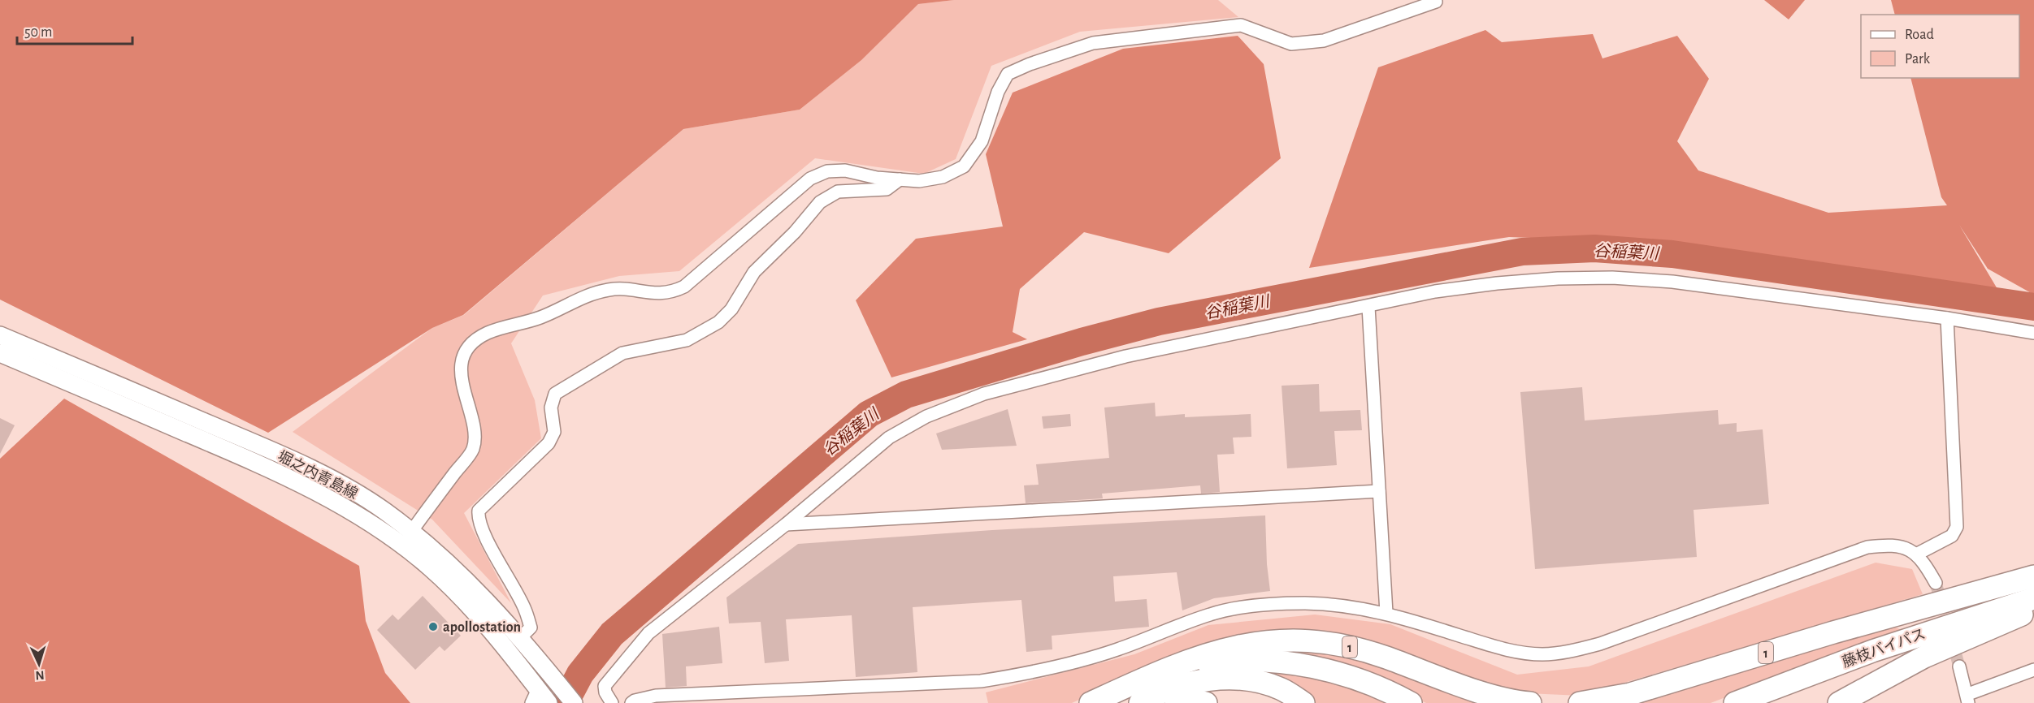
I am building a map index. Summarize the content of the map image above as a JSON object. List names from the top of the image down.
{
  "streets": {
    "highway": ["1", "藤枝バイパス"],
    "main road": ["堀之内青島線"]
  },
  "water": ["谷稲葉川"],
  "places": ["apollostation"],
  "legend": ["Road", "Park"],
  "scale_bar": "50 m",
  "north": "bottom"
}
